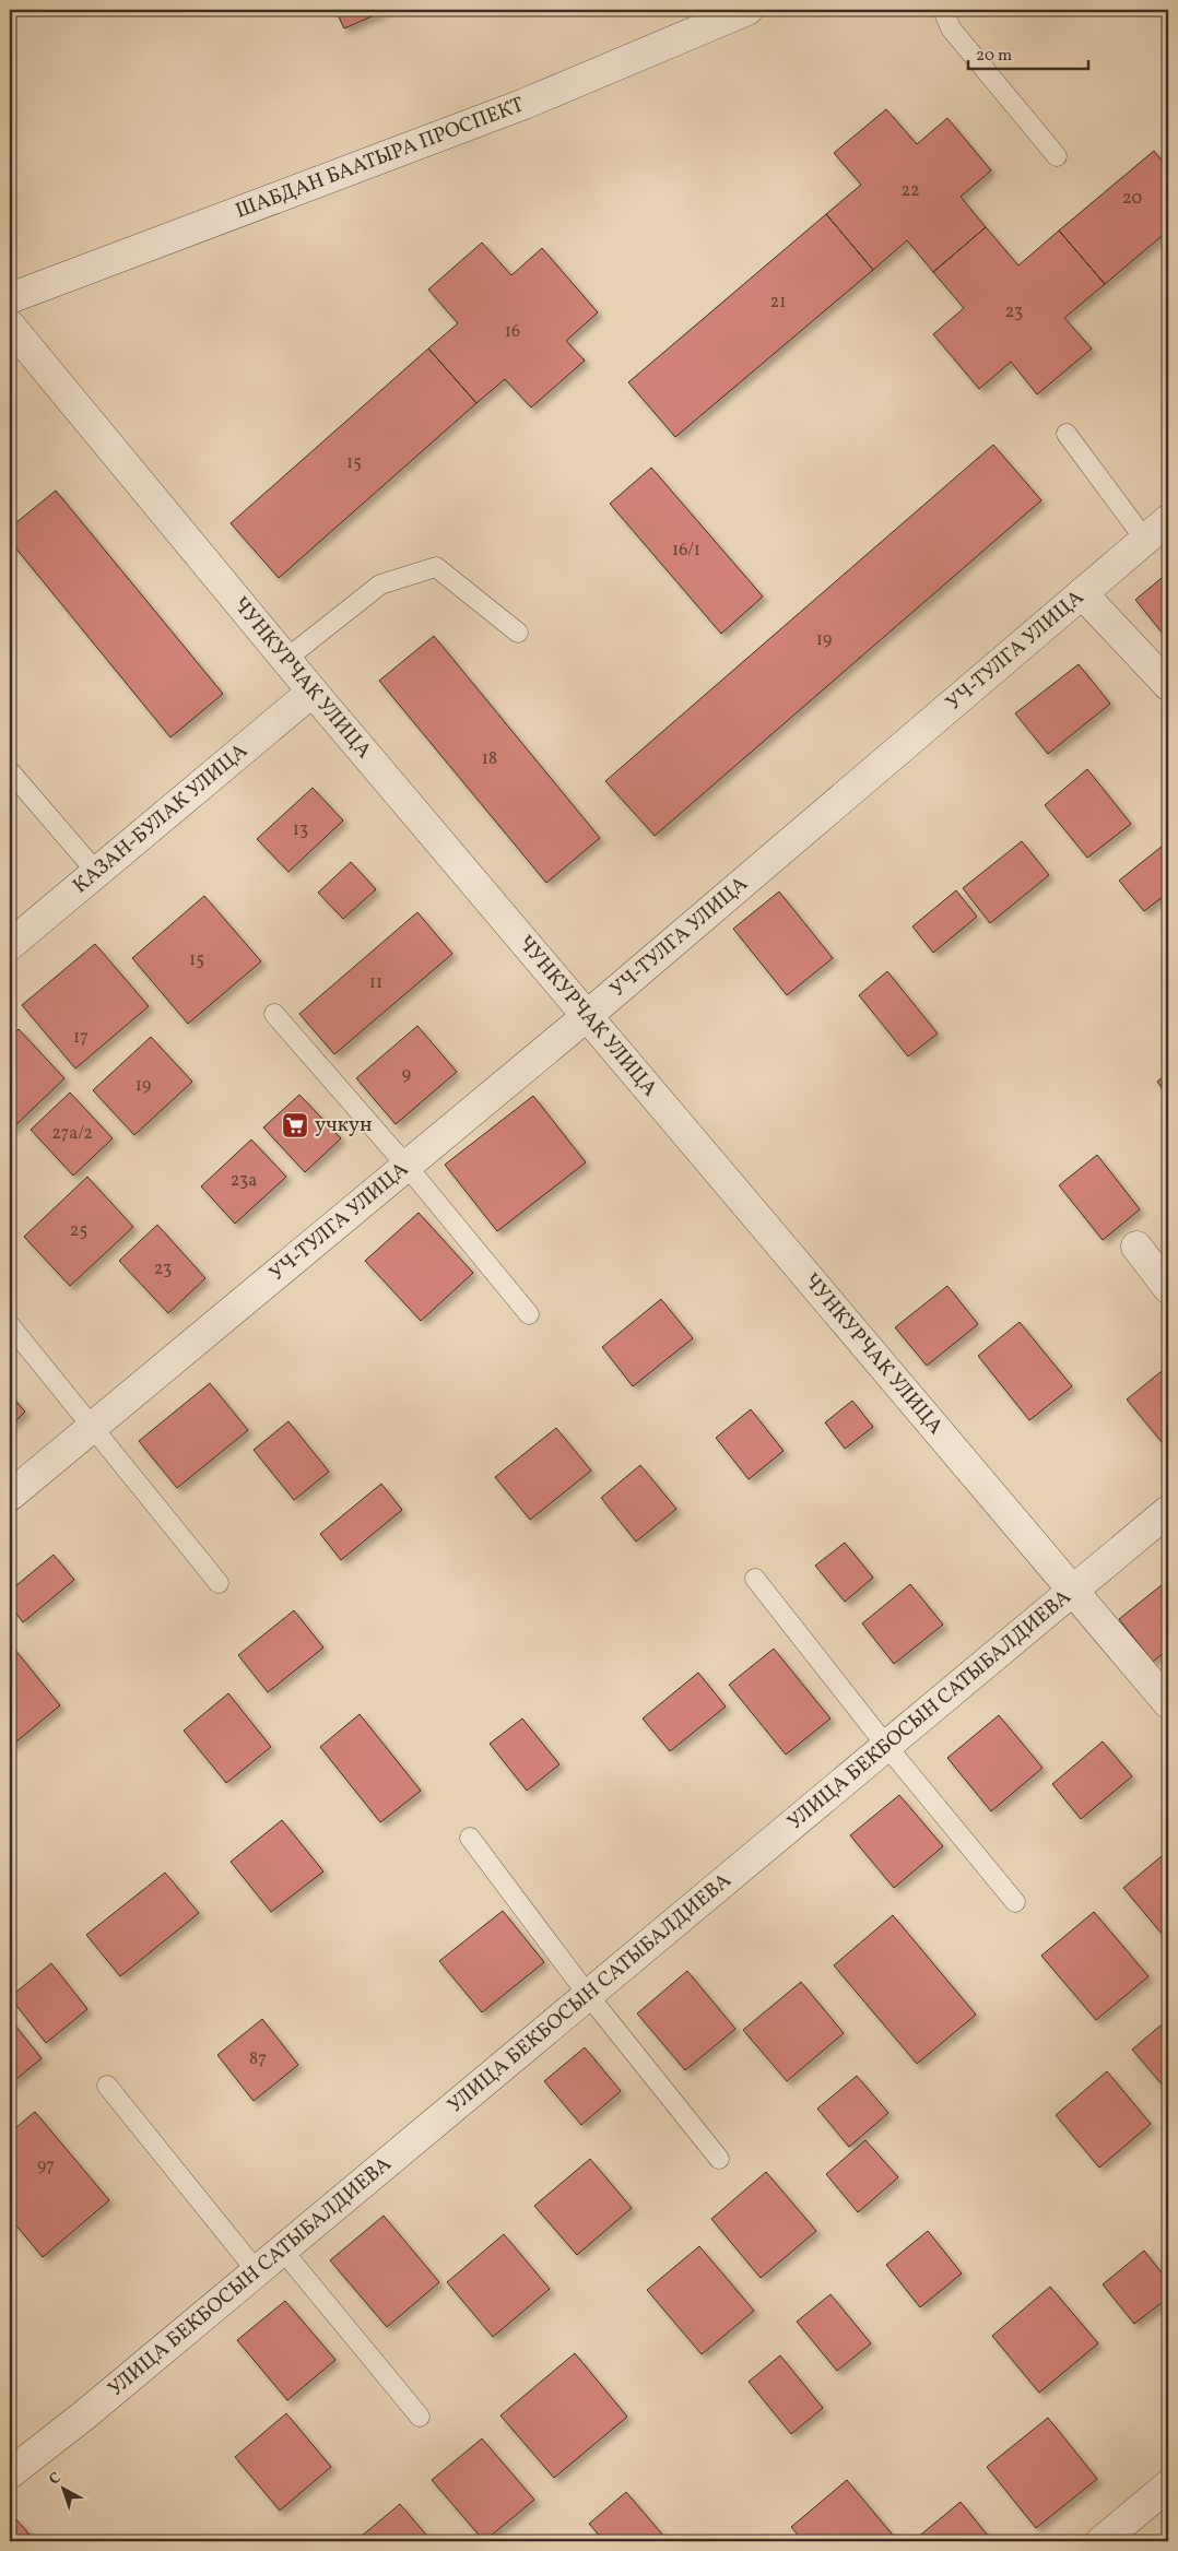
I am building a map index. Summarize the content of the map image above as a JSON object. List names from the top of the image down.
{
  "streets": {
    "street": [
      "ШАБДАН БААТЫРА ПРОСПЕКТ",
      "УЧ-ТУЛГА УЛИЦА",
      "ЧУНКУРЧАК УЛИЦА",
      "КАЗАН-БУЛАК УЛИЦА",
      "УЛИЦА БЕКБОСЫН САТЫБАЛДИЕВА"
    ]
  },
  "crossings": [
    ["УЧ-ТУЛГА УЛИЦА", "ЧУНКУРЧАК УЛИЦА"],
    ["ЧУНКУРЧАК УЛИЦА", "КАЗАН-БУЛАК УЛИЦА"],
    ["ЧУНКУРЧАК УЛИЦА", "УЛИЦА БЕКБОСЫН САТЫБАЛДИЕВА"]
  ],
  "places": {
    "supermarket": ["учкун"]
  },
  "house_numbers": [
    "22",
    "20",
    "21",
    "23",
    "16",
    "15",
    "16/1",
    "19",
    "18",
    "13",
    "15",
    "11",
    "17",
    "9",
    "19",
    "27а/2",
    "23a",
    "25",
    "23",
    "87",
    "97"
  ],
  "scale_bar": "20 m",
  "north": "top left"
}
